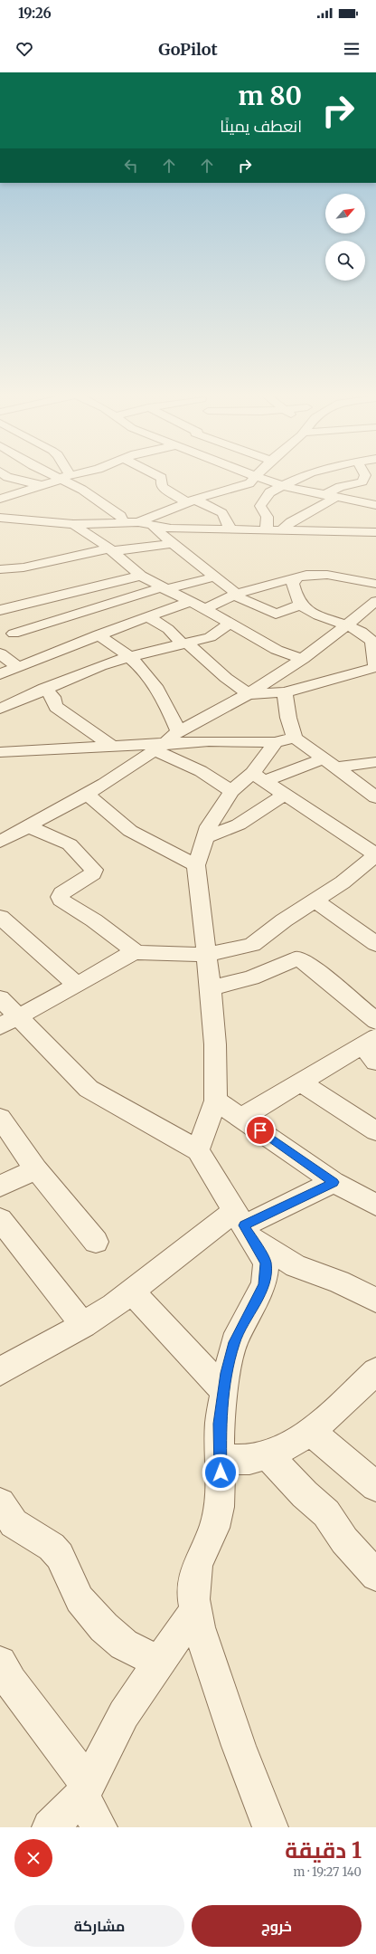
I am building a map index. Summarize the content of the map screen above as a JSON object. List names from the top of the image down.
{
  "north": "top right",
  "page": {
    "status": "19:26",
    "header": "GoPilot",
    "turn": ["80 m", "انعطف يمينًا"],
    "heading": ["1 دقيقة", "140 m · 19:27"],
    "buttons": ["خروج", "مشاركة"]
  }
}
